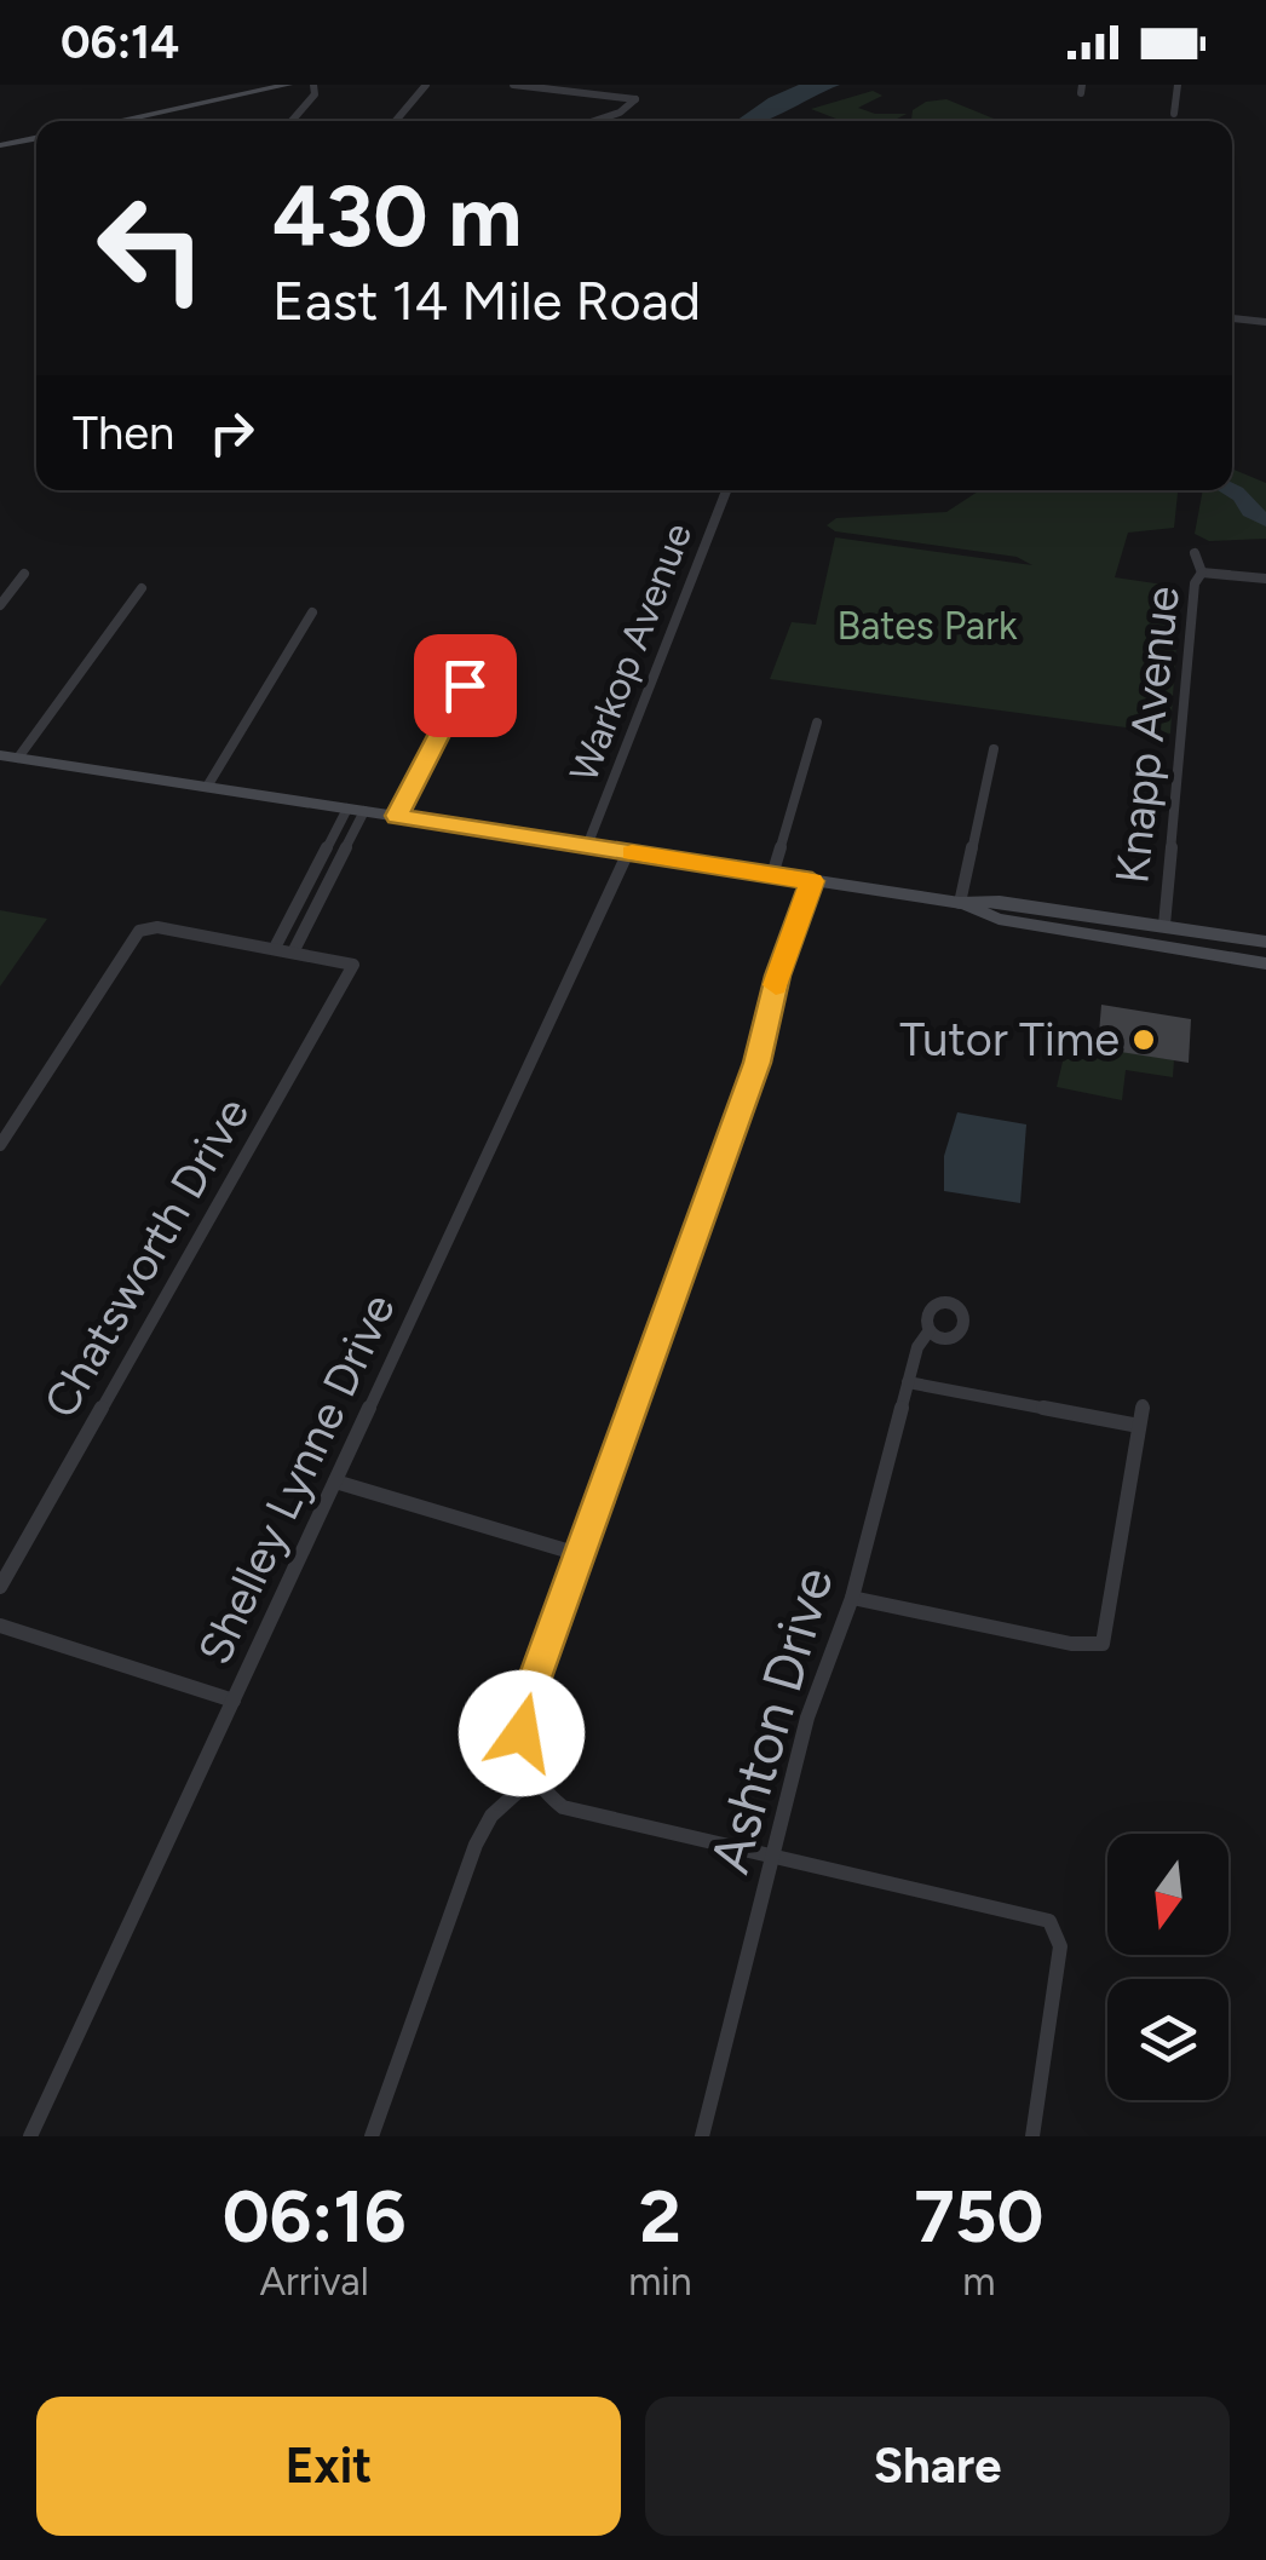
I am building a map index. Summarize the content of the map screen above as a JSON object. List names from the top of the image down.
{
  "streets": {
    "street": [
      "Warkop Avenue",
      "Knapp Avenue",
      "Chatsworth Drive",
      "Shelley Lynne Drive",
      "Ashton Drive"
    ]
  },
  "parks": ["Bates Park"],
  "places": ["Tutor Time"],
  "north": "bottom",
  "page": {
    "status": "06:14",
    "turn": ["430 m", "East 14 Mile Road"],
    "then": "Then",
    "eta": [
      "06:16",
      "Arrival",
      "2",
      "min",
      "750",
      "m"
    ],
    "buttons": ["Exit", "Share"]
  }
}
